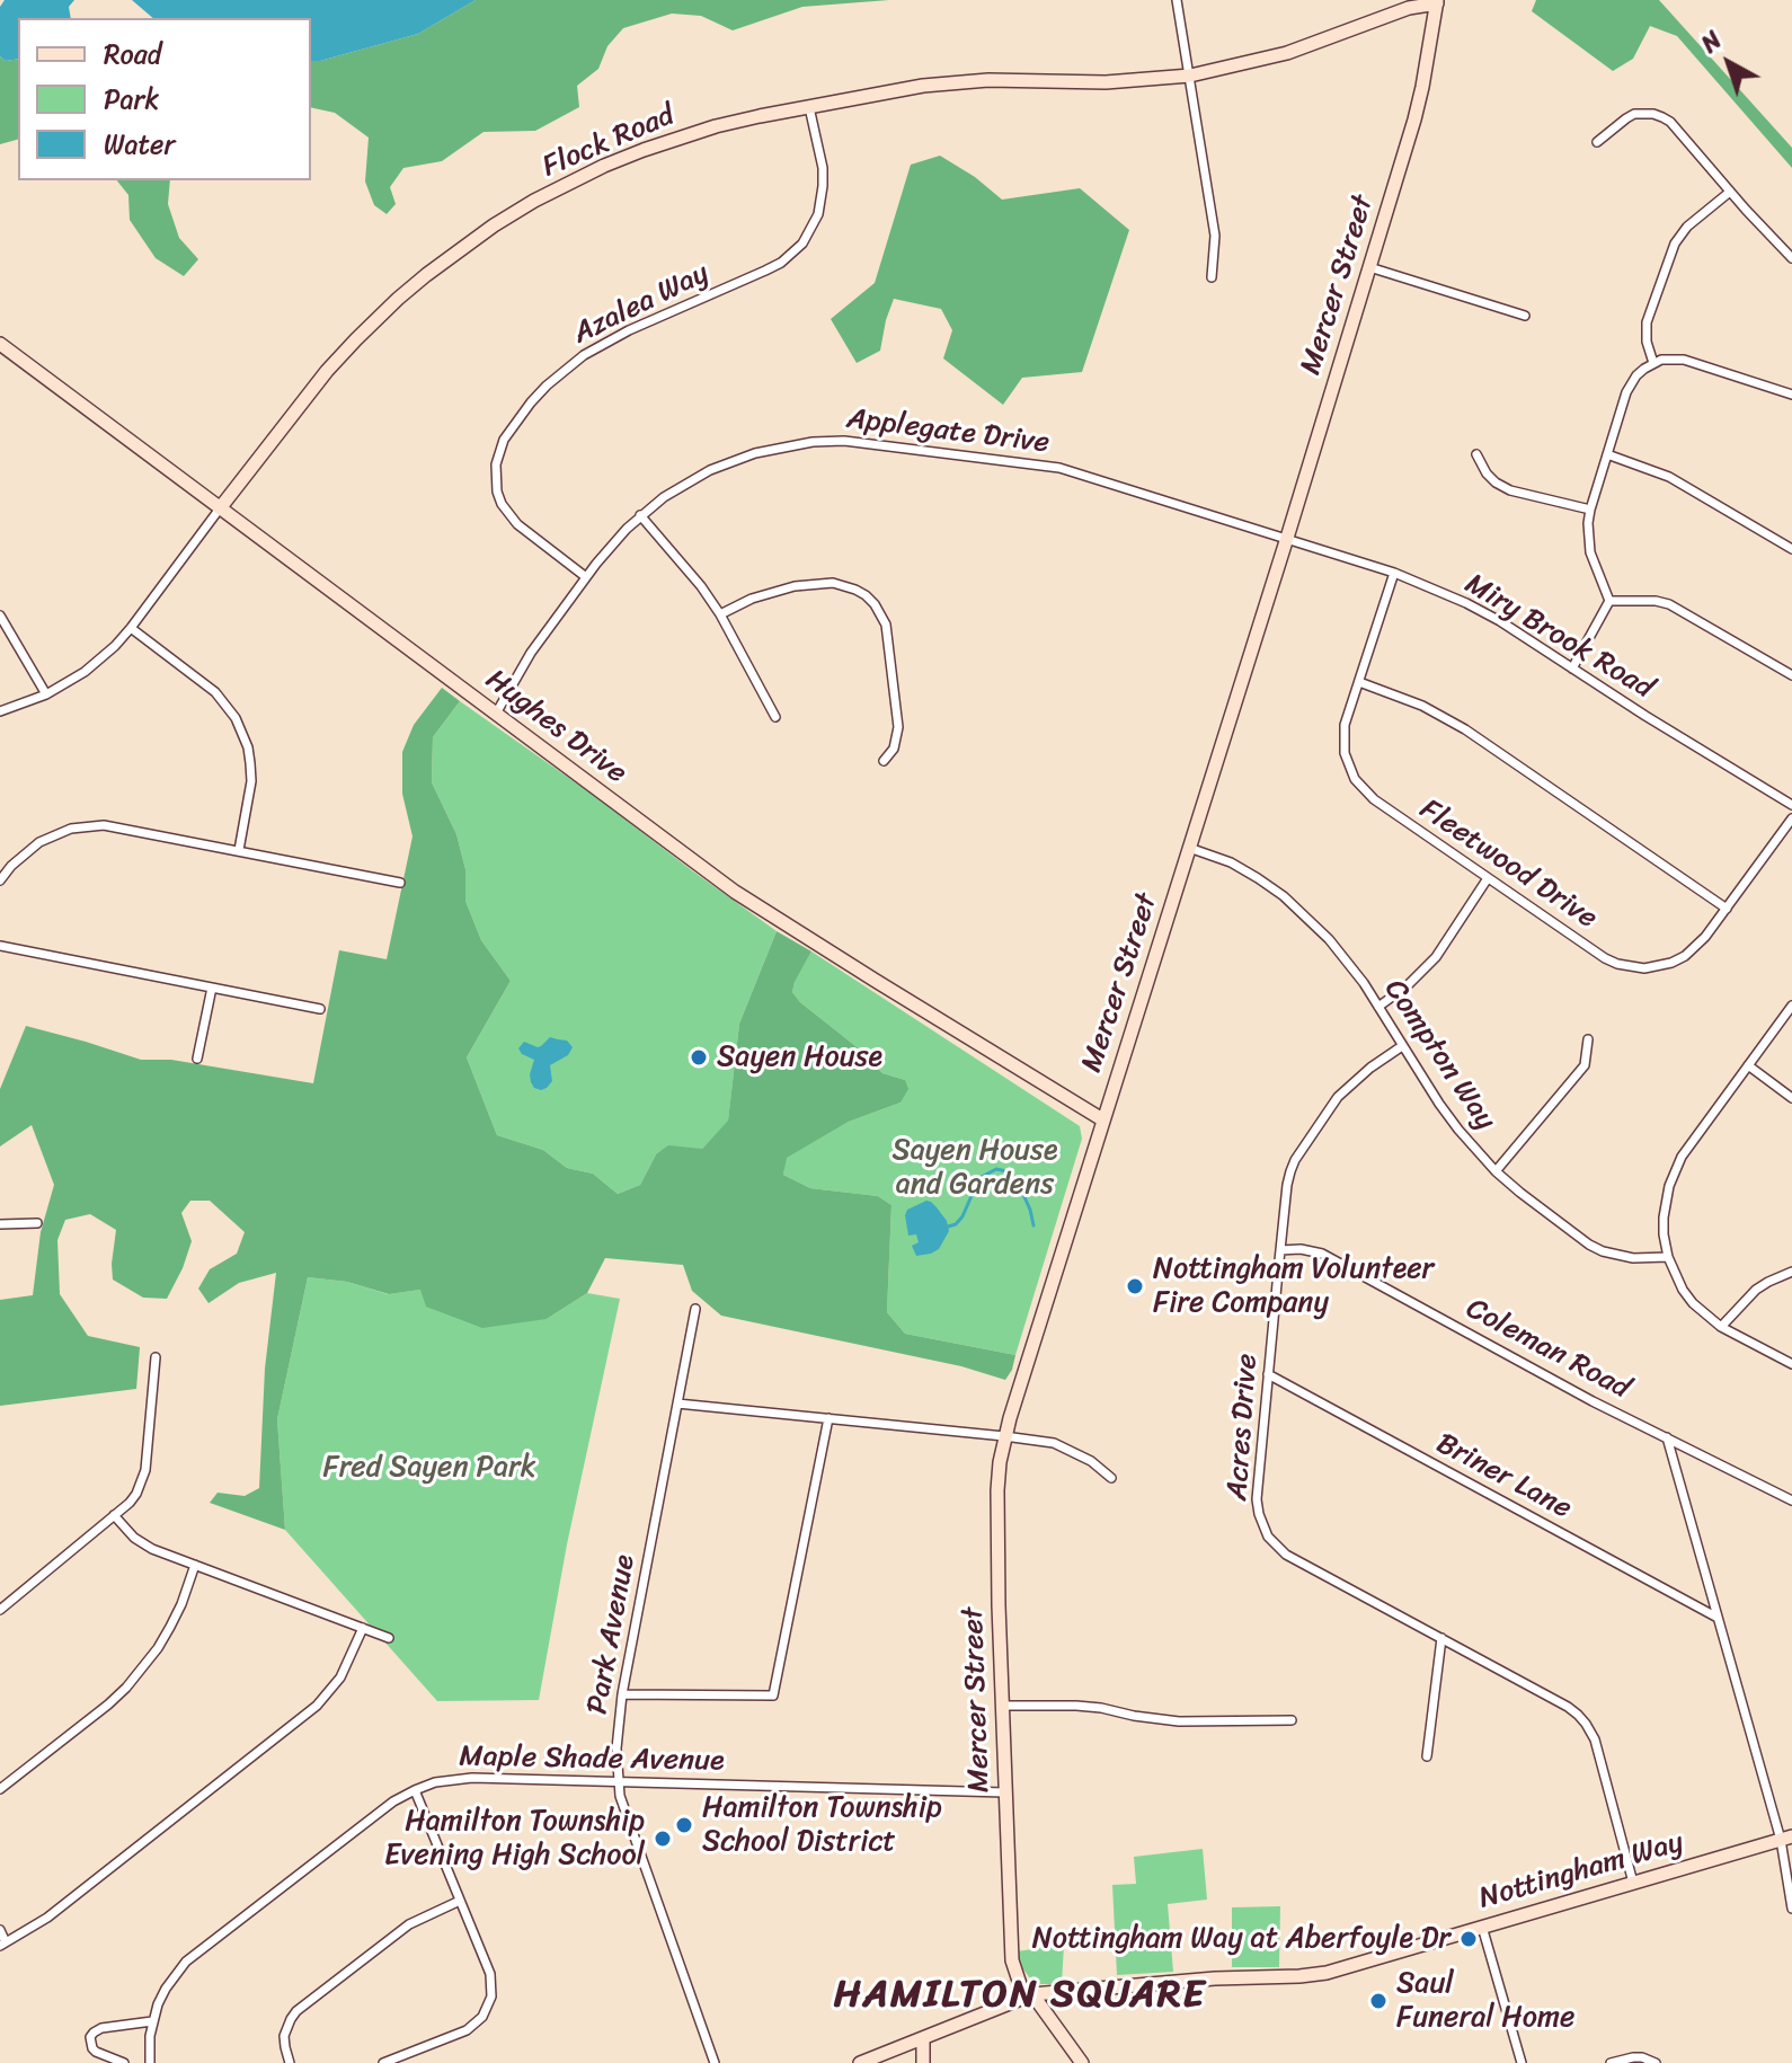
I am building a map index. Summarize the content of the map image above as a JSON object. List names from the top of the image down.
{
  "streets": {
    "street": [
      "Flock Road",
      "Mercer Street",
      "Azalea Way",
      "Applegate Drive",
      "Miry Brook Road",
      "Hughes Drive",
      "Fleetwood Drive",
      "Compton Way",
      "Coleman Road",
      "Acres Drive",
      "Briner Lane",
      "Park Avenue",
      "Maple Shade Avenue",
      "Nottingham Way"
    ]
  },
  "crossings": [
    ["Flock Road", "Mercer Street"],
    ["Flock Road", "Azalea Way"],
    ["Flock Road", "Hughes Drive"],
    ["Mercer Street", "Applegate Drive"],
    ["Mercer Street", "Miry Brook Road"],
    ["Mercer Street", "Hughes Drive"],
    ["Mercer Street", "Compton Way"],
    ["Mercer Street", "Maple Shade Avenue"],
    ["Mercer Street", "Nottingham Way"],
    ["Azalea Way", "Applegate Drive"],
    ["Applegate Drive", "Miry Brook Road"],
    ["Applegate Drive", "Hughes Drive"],
    ["Miry Brook Road", "Fleetwood Drive"],
    ["Compton Way", "Acres Drive"],
    ["Coleman Road", "Acres Drive"],
    ["Acres Drive", "Briner Lane"],
    ["Acres Drive", "Nottingham Way"],
    ["Park Avenue", "Maple Shade Avenue"]
  ],
  "districts": ["HAMILTON SQUARE"],
  "parks": ["Sayen House and Gardens", "Fred Sayen Park"],
  "places": [
    "Sayen House",
    "Nottingham Volunteer Fire Company",
    "Hamilton Township School District",
    "Hamilton Township Evening High School",
    "Nottingham Way at Aberfoyle Dr",
    "Saul Funeral Home"
  ],
  "legend": ["Road", "Park", "Water"],
  "north": "top left"
}
